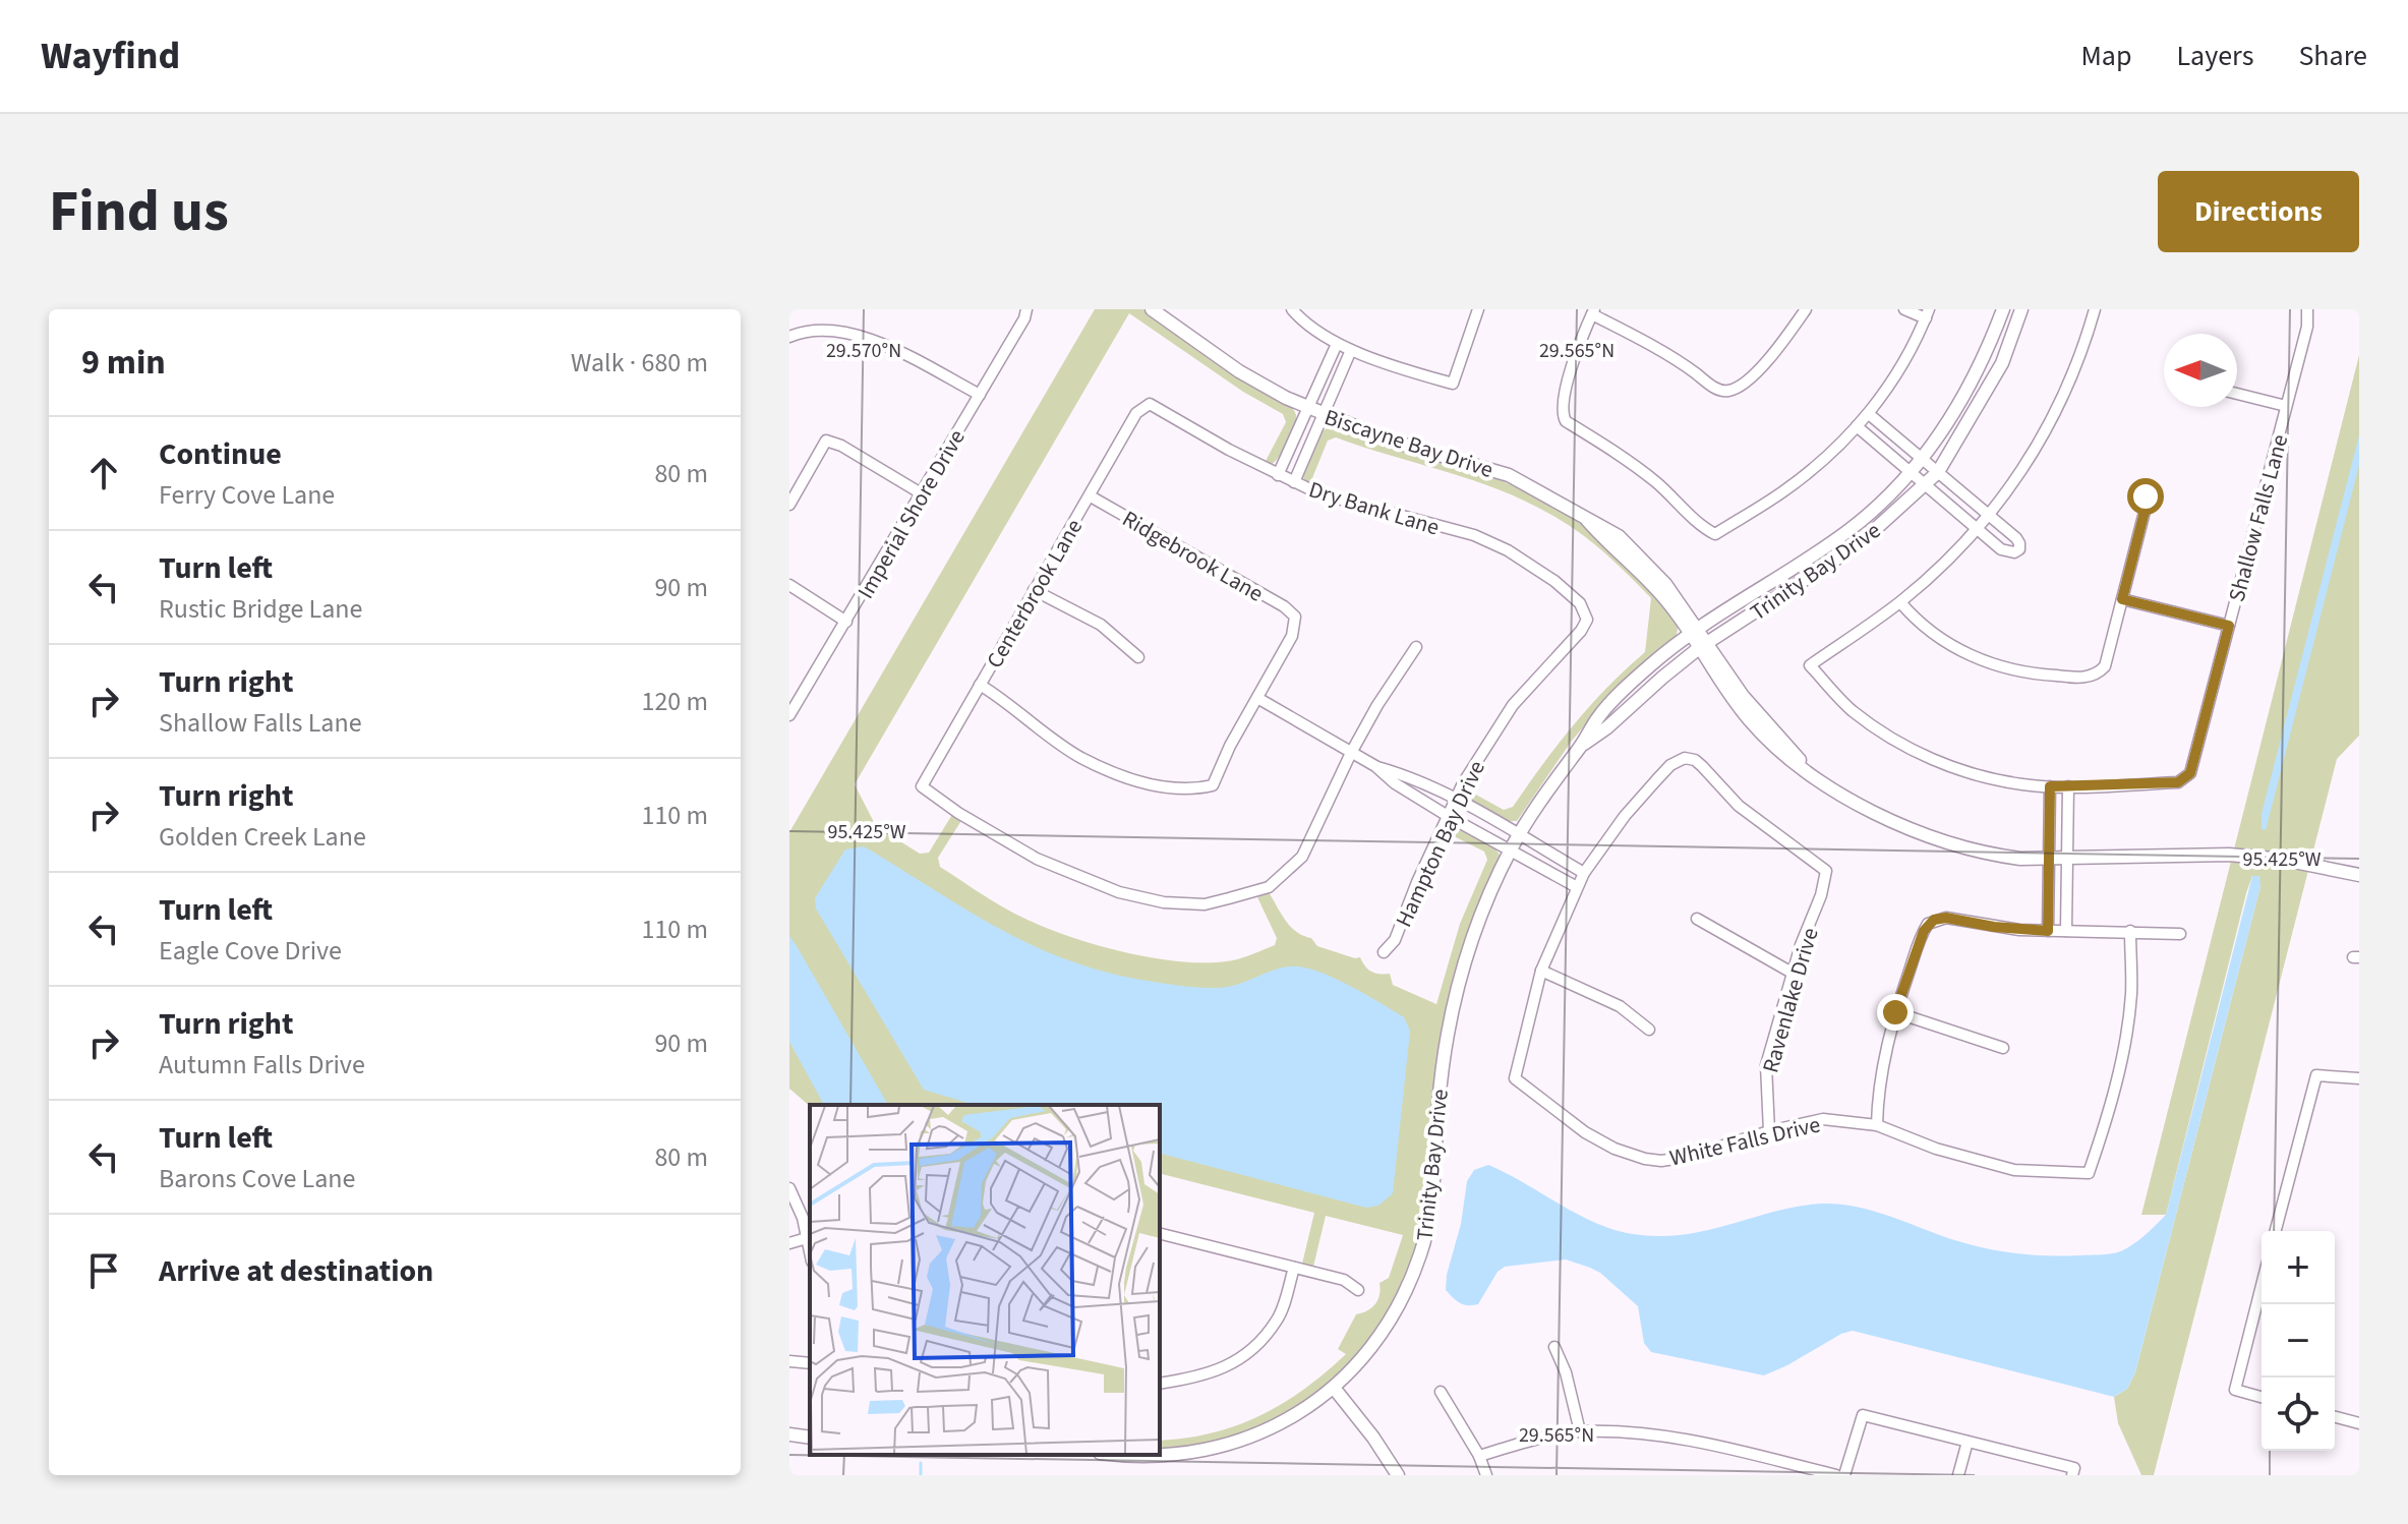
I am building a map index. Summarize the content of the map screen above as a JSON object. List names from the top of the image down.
{
  "streets": {
    "street": [
      "Biscayne Bay Drive",
      "Dry Bank Lane",
      "Imperial Shore Drive",
      "Shallow Falls Lane",
      "Ridgebrook Lane",
      "Trinity Bay Drive",
      "Centerbrook Lane",
      "Hampton Bay Drive",
      "Ravenlake Drive",
      "White Falls Drive"
    ]
  },
  "crossings": [
    ["Biscayne Bay Drive", "Trinity Bay Drive"],
    ["Dry Bank Lane", "Centerbrook Lane"],
    ["Dry Bank Lane", "Hampton Bay Drive"],
    ["Ridgebrook Lane", "Centerbrook Lane"],
    ["Ravenlake Drive", "White Falls Drive"]
  ],
  "north": "left",
  "page": {
    "header": "Wayfind",
    "nav": ["Map", "Layers", "Share"],
    "buttons": "Directions",
    "title": "Find us",
    "heading": ["9 min", "Walk · 680 m"],
    "list": [
      ["Continue", "Ferry Cove Lane", "80 m"],
      ["Turn left", "Rustic Bridge Lane", "90 m"],
      ["Turn right", "Shallow Falls Lane", "120 m"],
      ["Turn right", "Golden Creek Lane", "110 m"],
      ["Turn left", "Eagle Cove Drive", "110 m"],
      ["Turn right", "Autumn Falls Drive", "90 m"],
      ["Turn left", "Barons Cove Lane", "80 m"],
      "Arrive at destination"
    ],
    "map_buttons": ["+", "−"]
  },
  "coordinates": ["29.570°N", "29.565°N", "95.425°W"]
}
